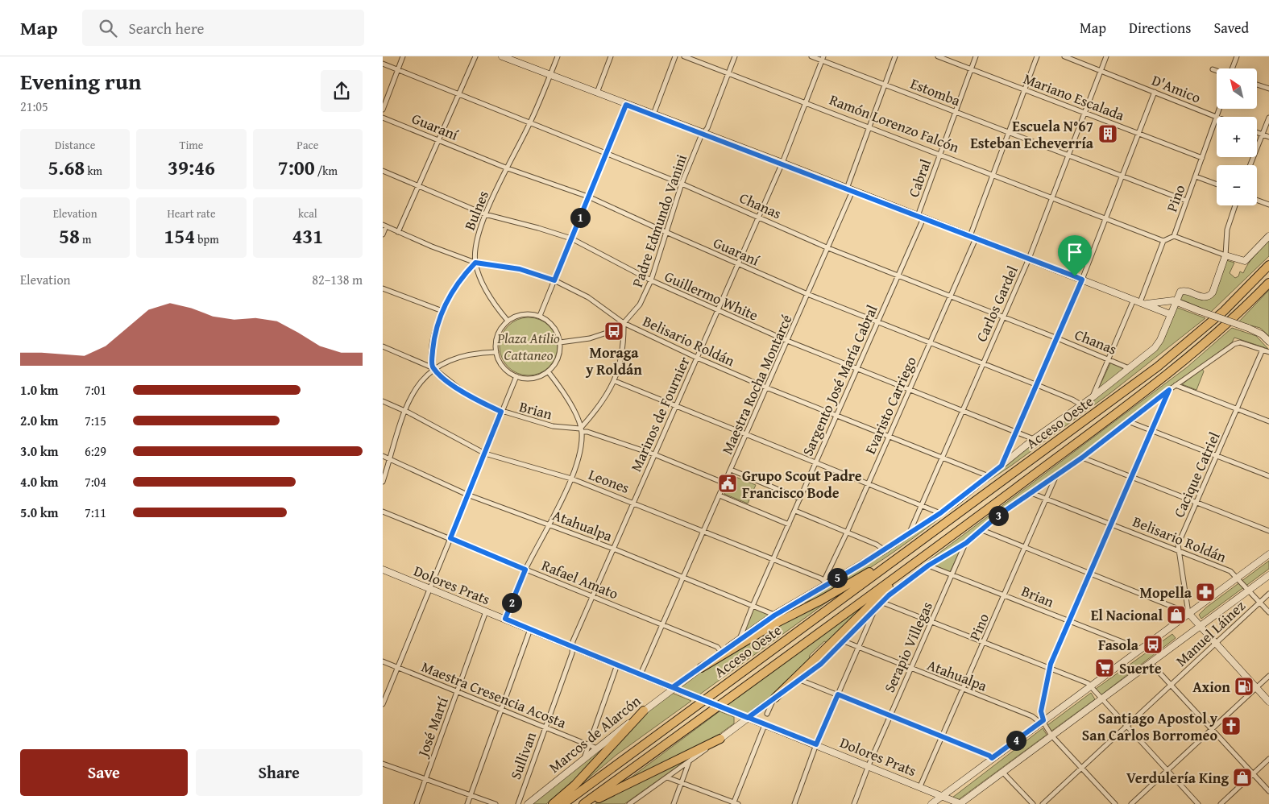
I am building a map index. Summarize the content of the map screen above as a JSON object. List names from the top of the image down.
{
  "streets": {
    "highway": ["Acceso Oeste"],
    "street": [
      "D'Amico",
      "Estomba",
      "Mariano Escalada",
      "Ramón Lorenzo Falcón",
      "Guaraní",
      "Cabral",
      "Pino",
      "Chanas",
      "Bulnes",
      "Padre Edmundo Vanini",
      "Guillermo White",
      "Carlos Gardel",
      "Belisario Roldán",
      "Sargento José María Cabral",
      "Maestra Rocha Montarcé",
      "Evaristo Carriego",
      "Brian",
      "Marinos de Fournier",
      "Cacique Catriel",
      "Leones",
      "Atahualpa",
      "Rafael Amato",
      "Dolores Prats",
      "Manuel Láinez",
      "Serapio Villegas",
      "Maestra Cresencia Acosta",
      "José Martí",
      "Marcos de Alarcón",
      "Sullivan"
    ]
  },
  "crossings": [
    ["D'Amico", "Carlos Gardel"],
    ["Estomba", "Cabral"],
    ["Estomba", "Pino"],
    ["Estomba", "Carlos Gardel"],
    ["Estomba", "Maestra Rocha Montarcé"],
    ["Estomba", "Evaristo Carriego"],
    ["Estomba", "Marinos de Fournier"],
    ["Mariano Escalada", "Cabral"],
    ["Mariano Escalada", "Pino"],
    ["Mariano Escalada", "Carlos Gardel"],
    ["Mariano Escalada", "Evaristo Carriego"],
    ["Ramón Lorenzo Falcón", "Cabral"],
    ["Ramón Lorenzo Falcón", "Padre Edmundo Vanini"],
    ["Ramón Lorenzo Falcón", "Carlos Gardel"],
    ["Ramón Lorenzo Falcón", "Maestra Rocha Montarcé"],
    ["Ramón Lorenzo Falcón", "Evaristo Carriego"],
    ["Ramón Lorenzo Falcón", "Marinos de Fournier"],
    ["Guaraní", "Bulnes"],
    ["Guaraní", "Padre Edmundo Vanini"],
    ["Guaraní", "Carlos Gardel"],
    ["Guaraní", "Sargento José María Cabral"],
    ["Guaraní", "Maestra Rocha Montarcé"],
    ["Guaraní", "Evaristo Carriego"],
    ["Guaraní", "Marinos de Fournier"],
    ["Guaraní", "Marcos de Alarcón"],
    ["Cabral", "Sargento José María Cabral"],
    ["Pino", "Belisario Roldán"],
    ["Pino", "Brian"],
    ["Pino", "Atahualpa"],
    ["Pino", "Dolores Prats"],
    ["Chanas", "Bulnes"],
    ["Chanas", "Padre Edmundo Vanini"],
    ["Chanas", "Carlos Gardel"],
    ["Chanas", "Sargento José María Cabral"],
    ["Chanas", "Maestra Rocha Montarcé"],
    ["Chanas", "Evaristo Carriego"],
    ["Chanas", "Marinos de Fournier"],
    ["Chanas", "Marcos de Alarcón"],
    ["Bulnes", "Guillermo White"],
    ["Bulnes", "Belisario Roldán"],
    ["Padre Edmundo Vanini", "Guillermo White"],
    ["Padre Edmundo Vanini", "Belisario Roldán"],
    ["Guillermo White", "Carlos Gardel"],
    ["Guillermo White", "Sargento José María Cabral"],
    ["Guillermo White", "Maestra Rocha Montarcé"],
    ["Guillermo White", "Evaristo Carriego"],
    ["Guillermo White", "Marinos de Fournier"],
    ["Guillermo White", "Marcos de Alarcón"],
    ["Carlos Gardel", "Belisario Roldán"],
    ["Carlos Gardel", "Marcos de Alarcón"],
    ["Belisario Roldán", "Sargento José María Cabral"],
    ["Belisario Roldán", "Maestra Rocha Montarcé"],
    ["Belisario Roldán", "Evaristo Carriego"],
    ["Belisario Roldán", "Marinos de Fournier"],
    ["Belisario Roldán", "Cacique Catriel"],
    ["Belisario Roldán", "Manuel Láinez"],
    ["Belisario Roldán", "Marcos de Alarcón"],
    ["Sargento José María Cabral", "Leones"],
    ["Sargento José María Cabral", "Atahualpa"],
    ["Sargento José María Cabral", "Marcos de Alarcón"],
    ["Maestra Rocha Montarcé", "Brian"],
    ["Maestra Rocha Montarcé", "Leones"],
    ["Maestra Rocha Montarcé", "Atahualpa"],
    ["Maestra Rocha Montarcé", "Rafael Amato"],
    ["Maestra Rocha Montarcé", "Dolores Prats"],
    ["Evaristo Carriego", "Leones"],
    ["Evaristo Carriego", "Marcos de Alarcón"],
    ["Brian", "Marinos de Fournier"],
    ["Brian", "Serapio Villegas"],
    ["Marinos de Fournier", "Leones"],
    ["Marinos de Fournier", "Atahualpa"],
    ["Marinos de Fournier", "Rafael Amato"],
    ["Marinos de Fournier", "Dolores Prats"],
    ["Marinos de Fournier", "Sullivan"],
    ["Leones", "Marcos de Alarcón"],
    ["Atahualpa", "Serapio Villegas"],
    ["Atahualpa", "Marcos de Alarcón"],
    ["Rafael Amato", "Marcos de Alarcón"],
    ["Dolores Prats", "Serapio Villegas"],
    ["Dolores Prats", "José Martí"],
    ["Dolores Prats", "Marcos de Alarcón"],
    ["Dolores Prats", "Sullivan"],
    ["Maestra Cresencia Acosta", "José Martí"],
    ["Maestra Cresencia Acosta", "Marcos de Alarcón"],
    ["Maestra Cresencia Acosta", "Sullivan"]
  ],
  "parks": ["Plaza Atilio Cattaneo"],
  "places": {
    "building": ["Escuela N°67 Esteban Echeverría"],
    "bus stop": ["Moraga y Roldán", "Fasola"],
    "public building": ["Grupo Scout Padre Francisco Bode"],
    "pharmacy": ["Mopella"],
    "shop": ["El Nacional", "Verdulería King"],
    "supermarket": ["Suerte"],
    "fuel station": ["Axion"],
    "church": ["Santiago Apostol y San Carlos Borromeo"]
  },
  "north": "top left",
  "page": {
    "header": "Map",
    "search": "Search here",
    "nav": ["Map", "Directions", "Saved"],
    "heading": ["Evening run", "21:05"],
    "map_buttons": ["+", "−"],
    "stats": [
      ["Distance", "5.68 km"],
      ["Time", "39:46"],
      ["Pace", "7:00 /km"],
      ["Elevation", "58 m"],
      ["Heart rate", "154 bpm"],
      ["kcal", "431"]
    ],
    "pins": [
      "1",
      "3",
      "5",
      "2",
      "4"
    ],
    "chart": ["Elevation", "82–138 m"],
    "list": [
      {
        "name": "1.0 km",
        "note": "7:01"
      },
      {
        "name": "2.0 km",
        "note": "7:15"
      },
      {
        "name": "3.0 km",
        "note": "6:29"
      },
      {
        "name": "4.0 km",
        "note": "7:04"
      },
      {
        "name": "5.0 km",
        "note": "7:11"
      }
    ],
    "buttons": ["Save", "Share"]
  }
}
